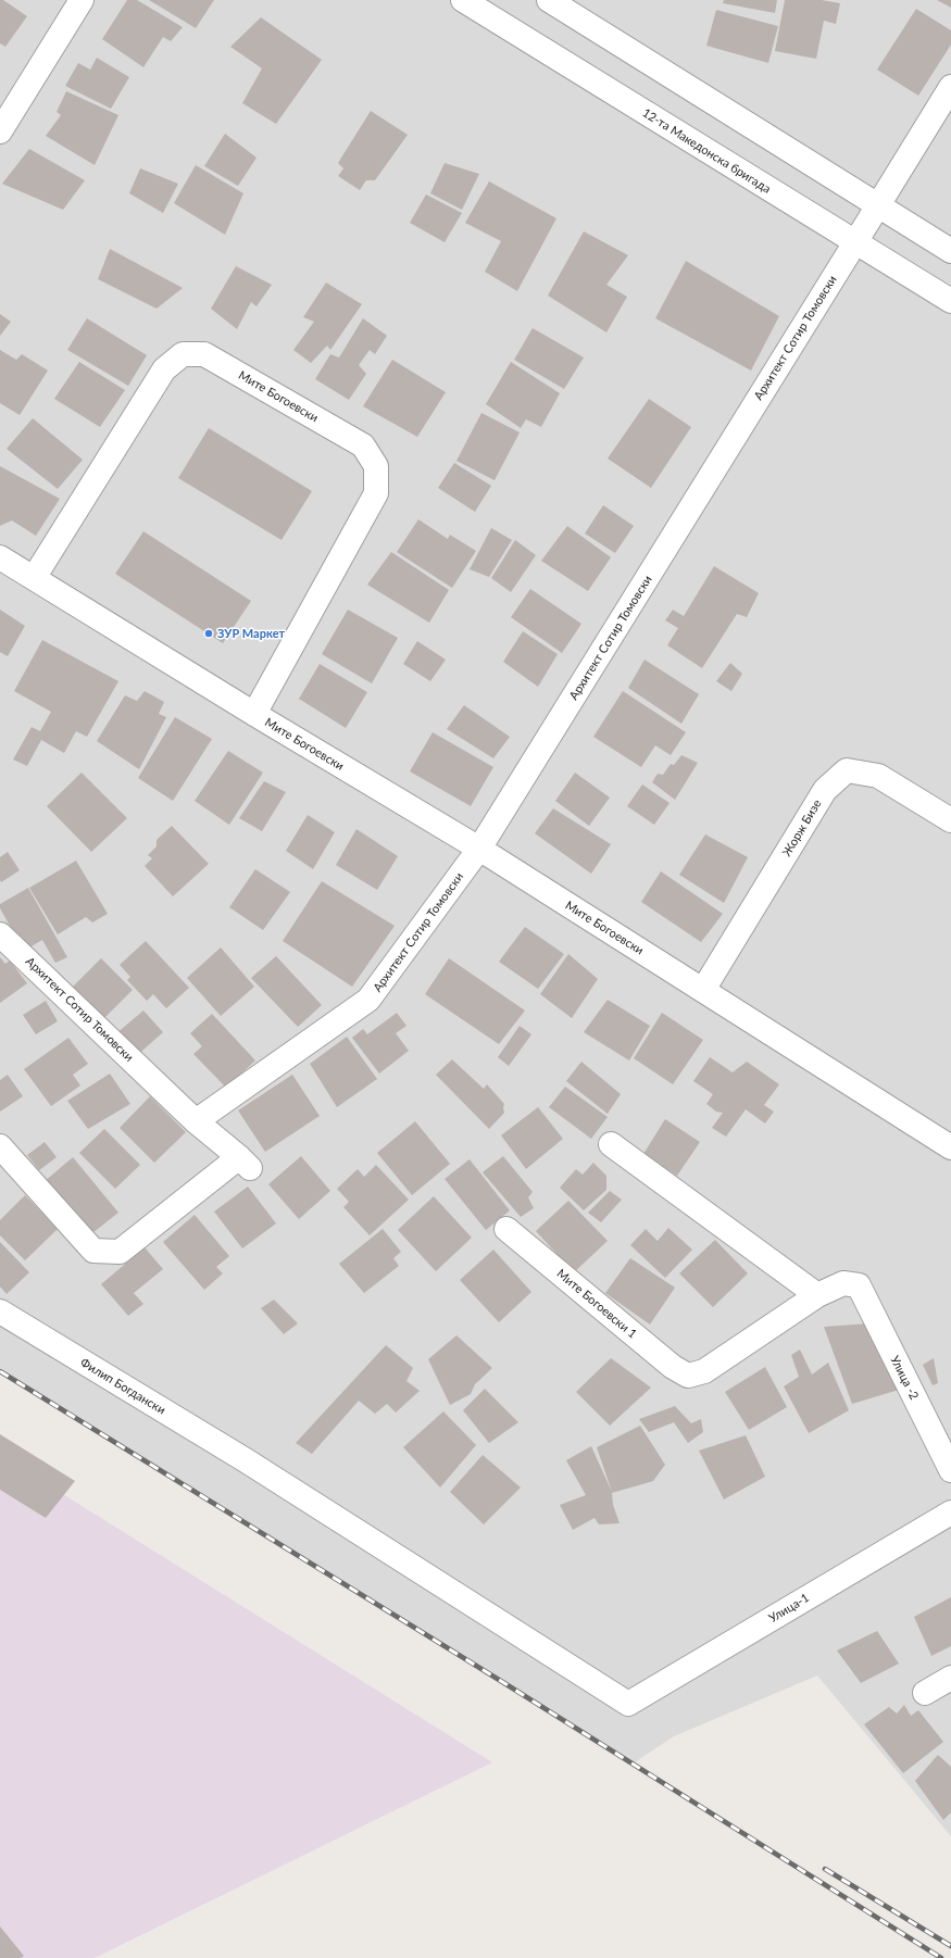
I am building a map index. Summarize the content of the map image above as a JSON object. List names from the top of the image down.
{
  "streets": {
    "street": [
      "12-та Македонска бригада",
      "Архитект Сотир Томовски",
      "Мите Богоевски",
      "Жорж Бизе",
      "Мите Богоевски 1",
      "Улица -2",
      "Филип Богдански",
      "Улица-1"
    ]
  },
  "crossings": [
    ["12-та Македонска бригада", "Архитект Сотир Томовски"],
    ["Архитект Сотир Томовски", "Мите Богоевски"],
    ["Мите Богоевски", "Жорж Бизе"],
    ["Мите Богоевски 1", "Улица -2"],
    ["Филип Богдански", "Улица-1"]
  ],
  "places": ["ЗУР Маркет"]
}
